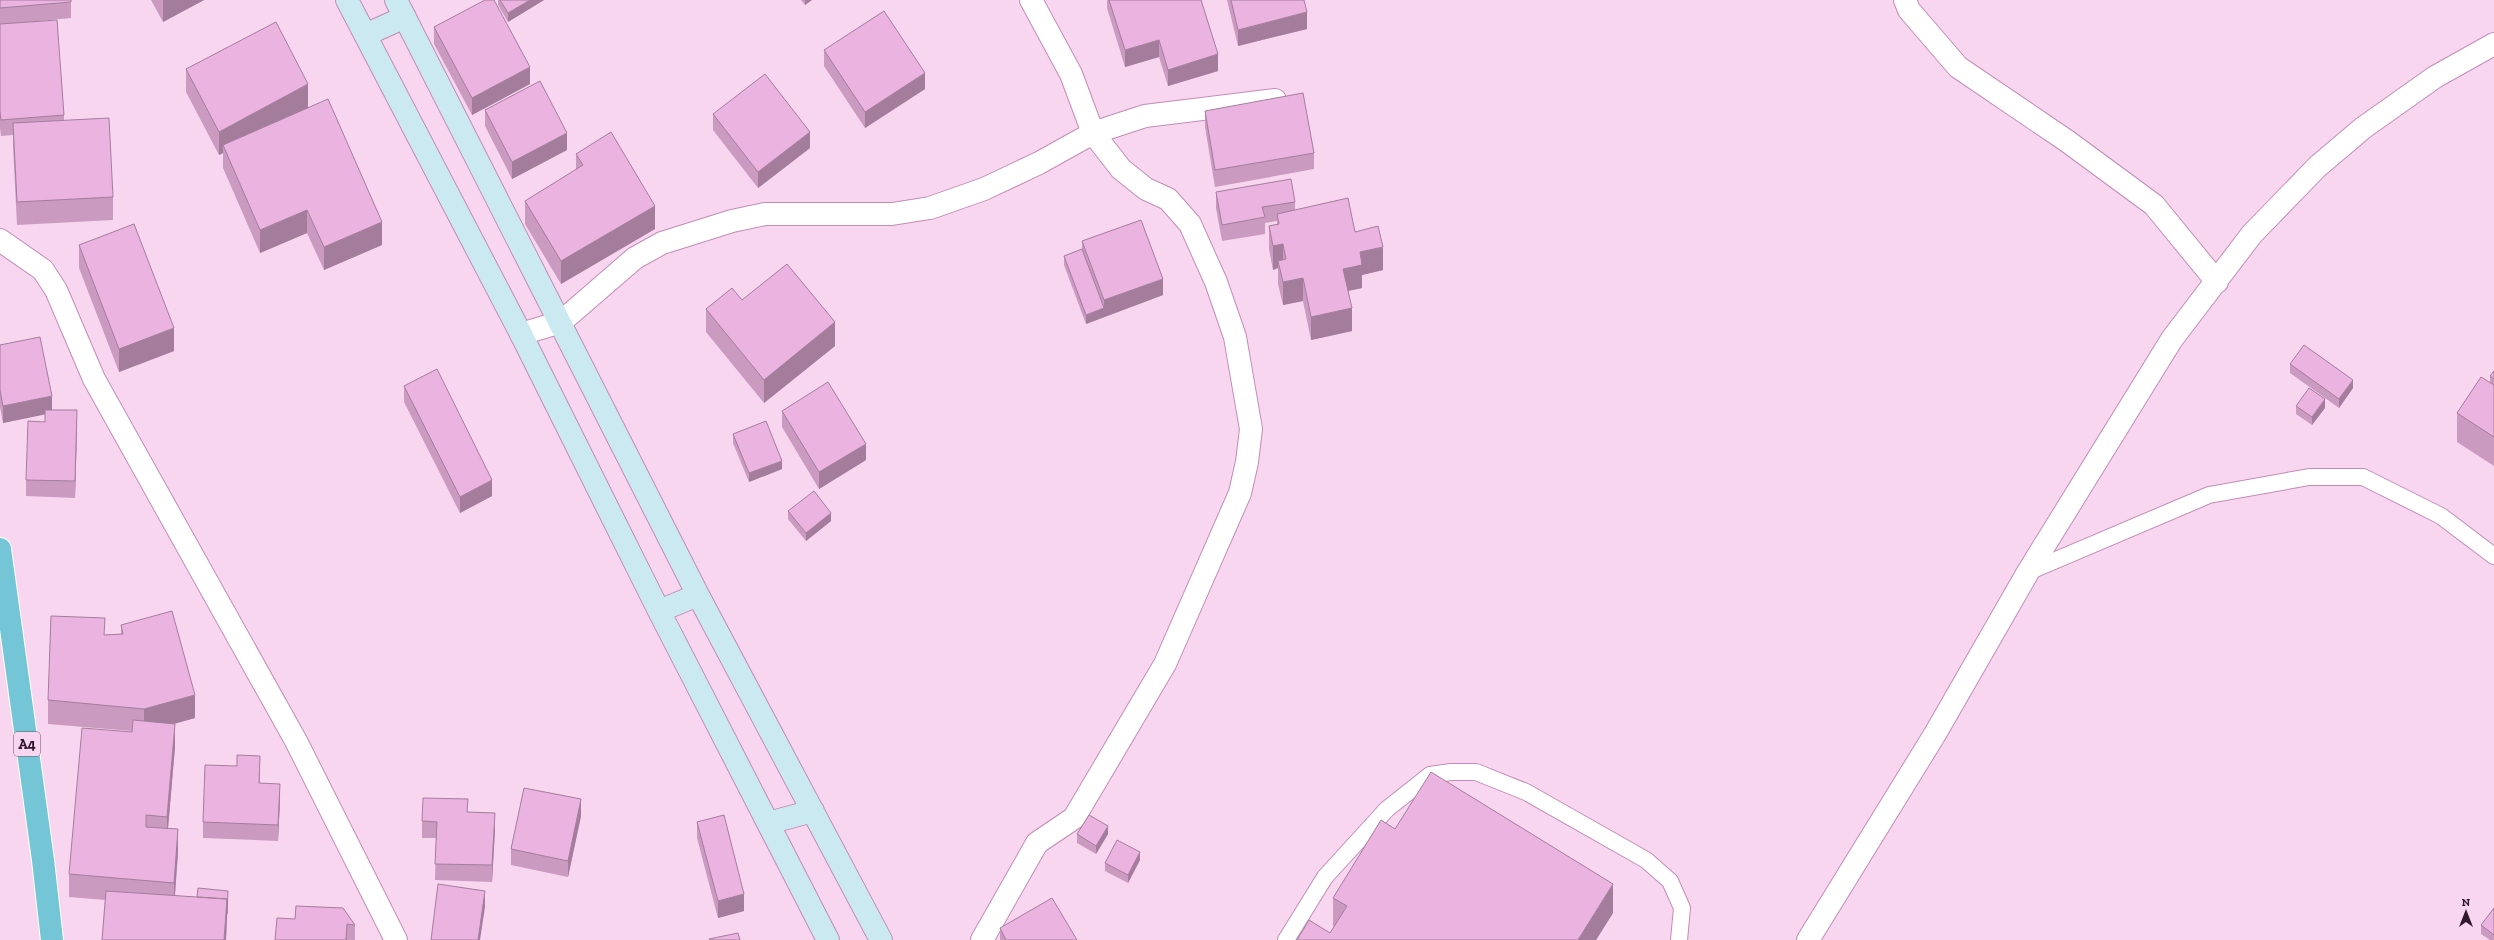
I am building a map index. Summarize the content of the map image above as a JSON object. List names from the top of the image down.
{
  "streets": {
    "highway": ["A4"]
  },
  "north": "top"
}
